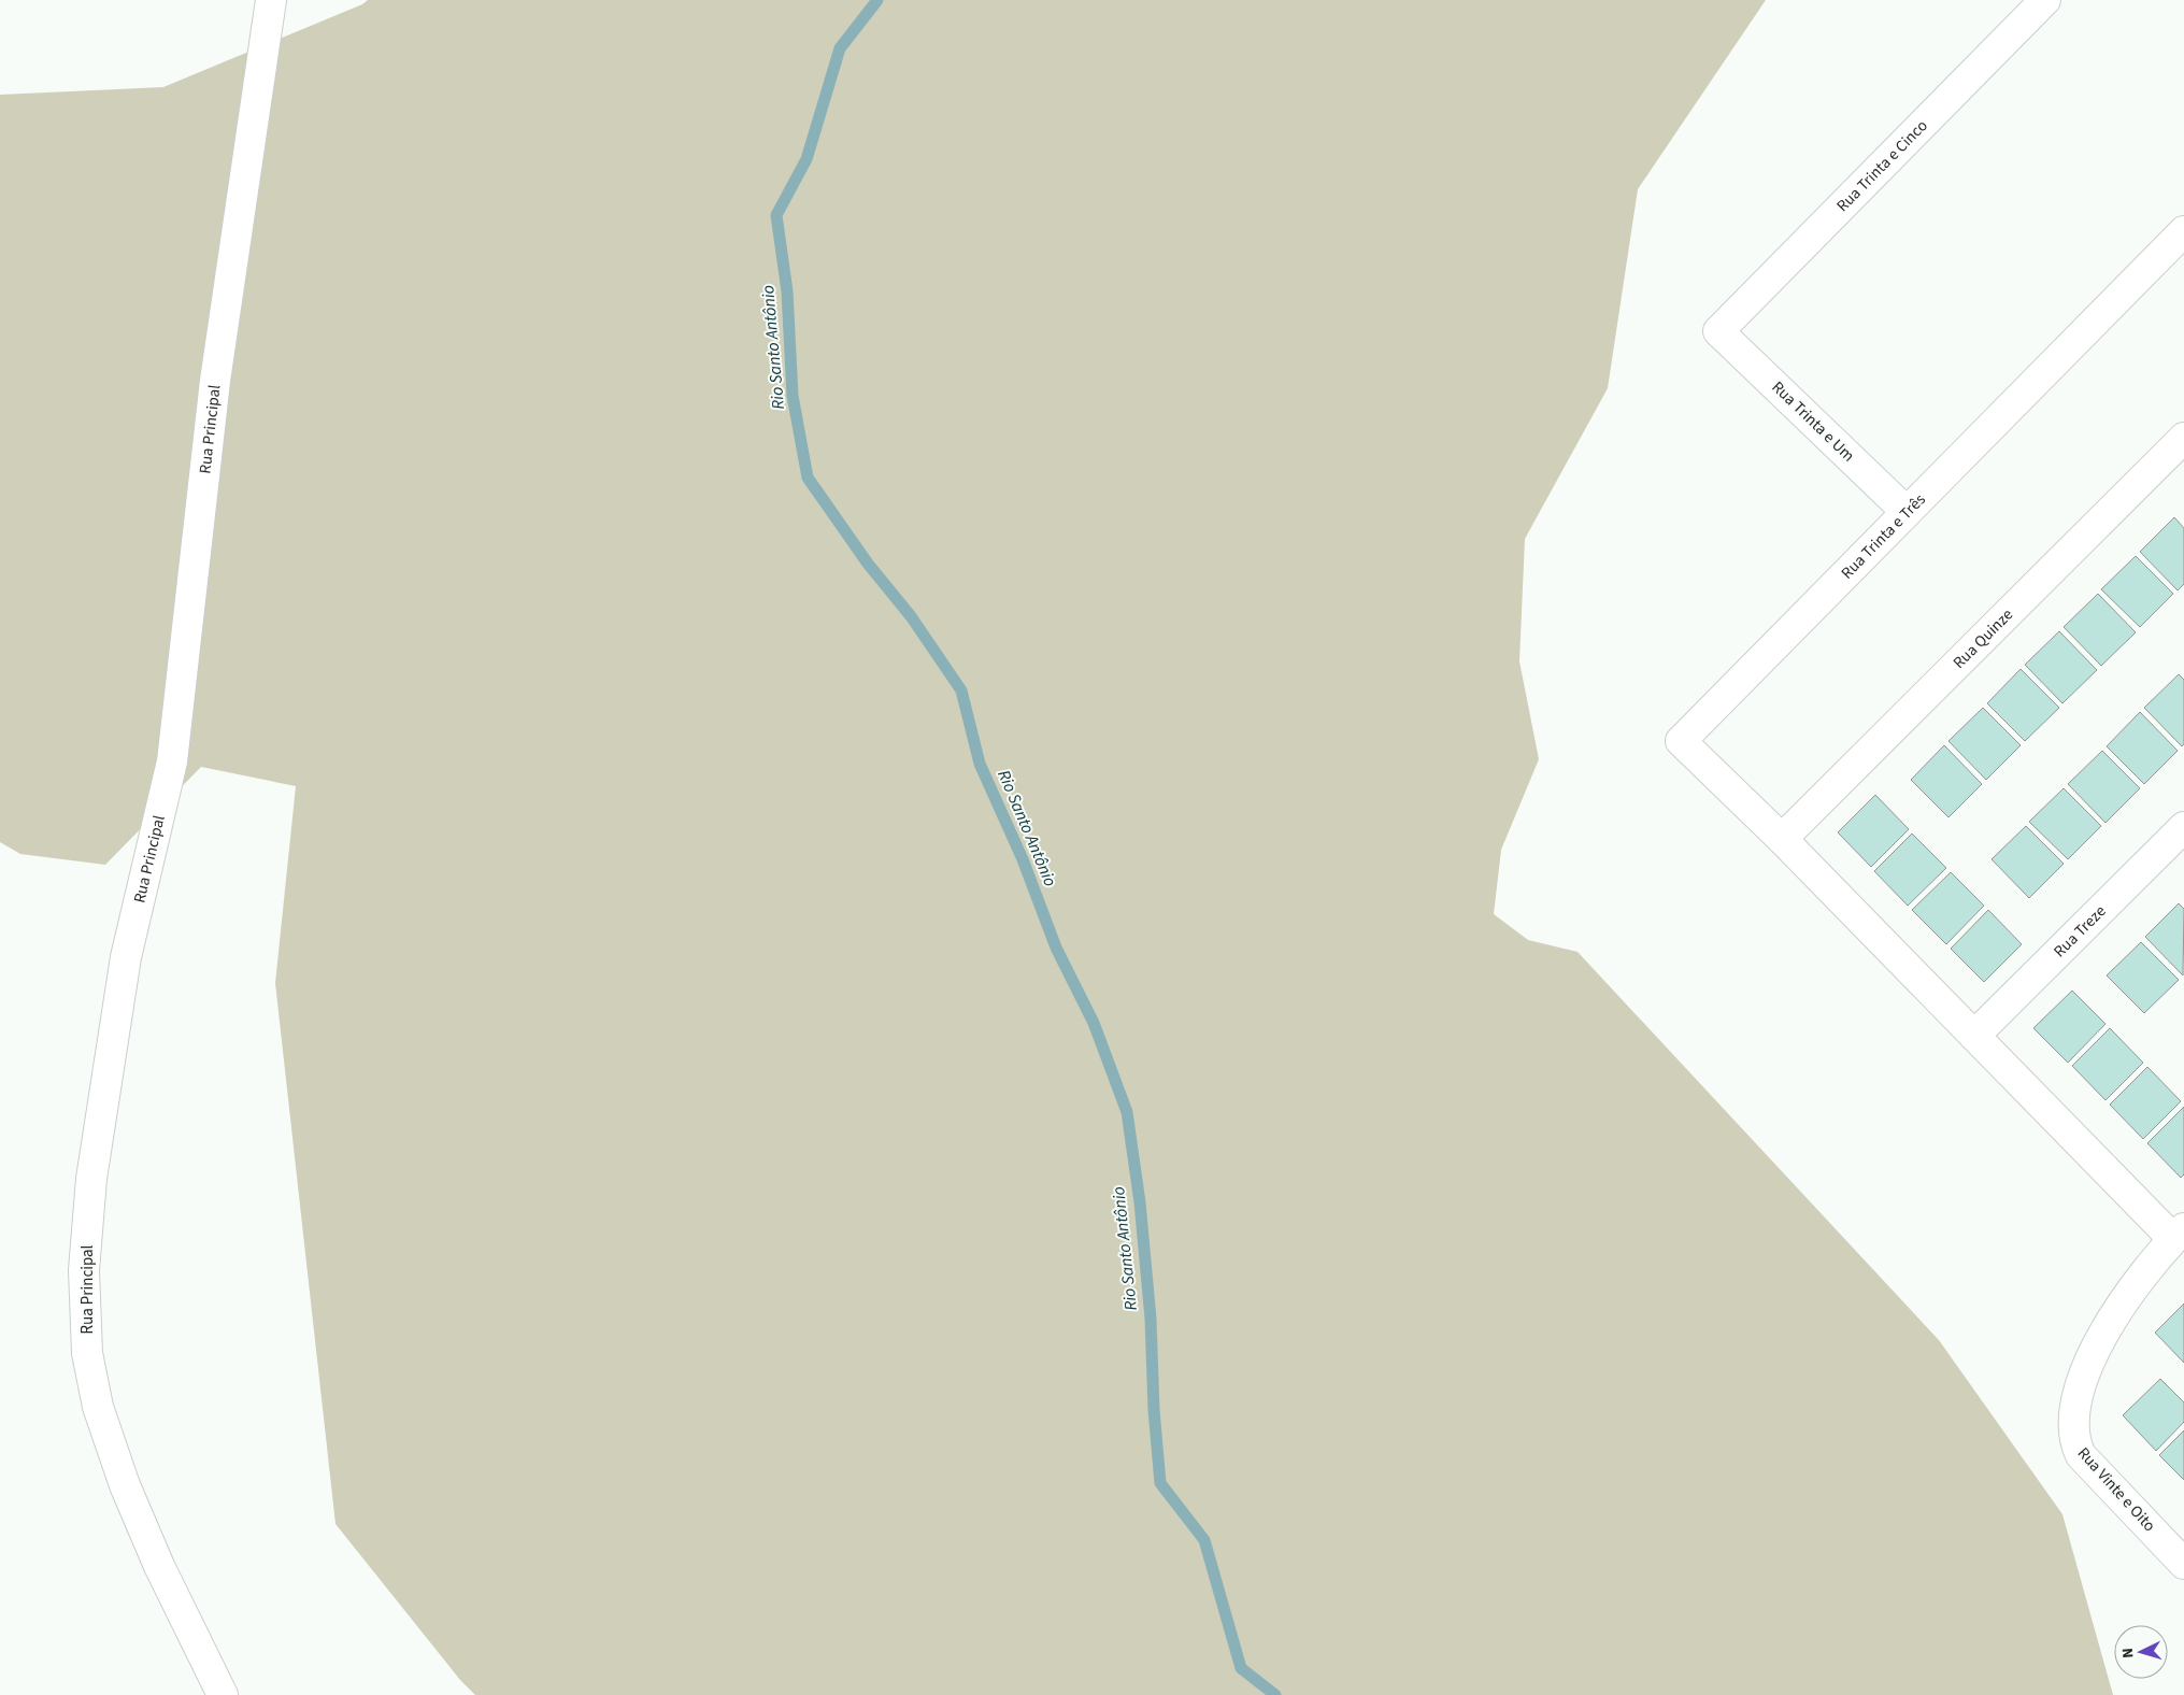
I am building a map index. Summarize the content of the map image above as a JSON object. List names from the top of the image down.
{
  "streets": {
    "street": [
      "Rua Trinta e Cinco",
      "Rua Trinta e Um",
      "Rua Principal",
      "Rua Trinta e Três",
      "Rua Quinze",
      "Rua Treze",
      "Rua Vinte e Oito"
    ]
  },
  "crossings": [
    ["Rua Trinta e Cinco", "Rua Trinta e Um"],
    ["Rua Trinta e Um", "Rua Trinta e Três"],
    ["Rua Trinta e Três", "Rua Quinze"]
  ],
  "water": ["Rio Santo Antônio"],
  "north": "left"
}
